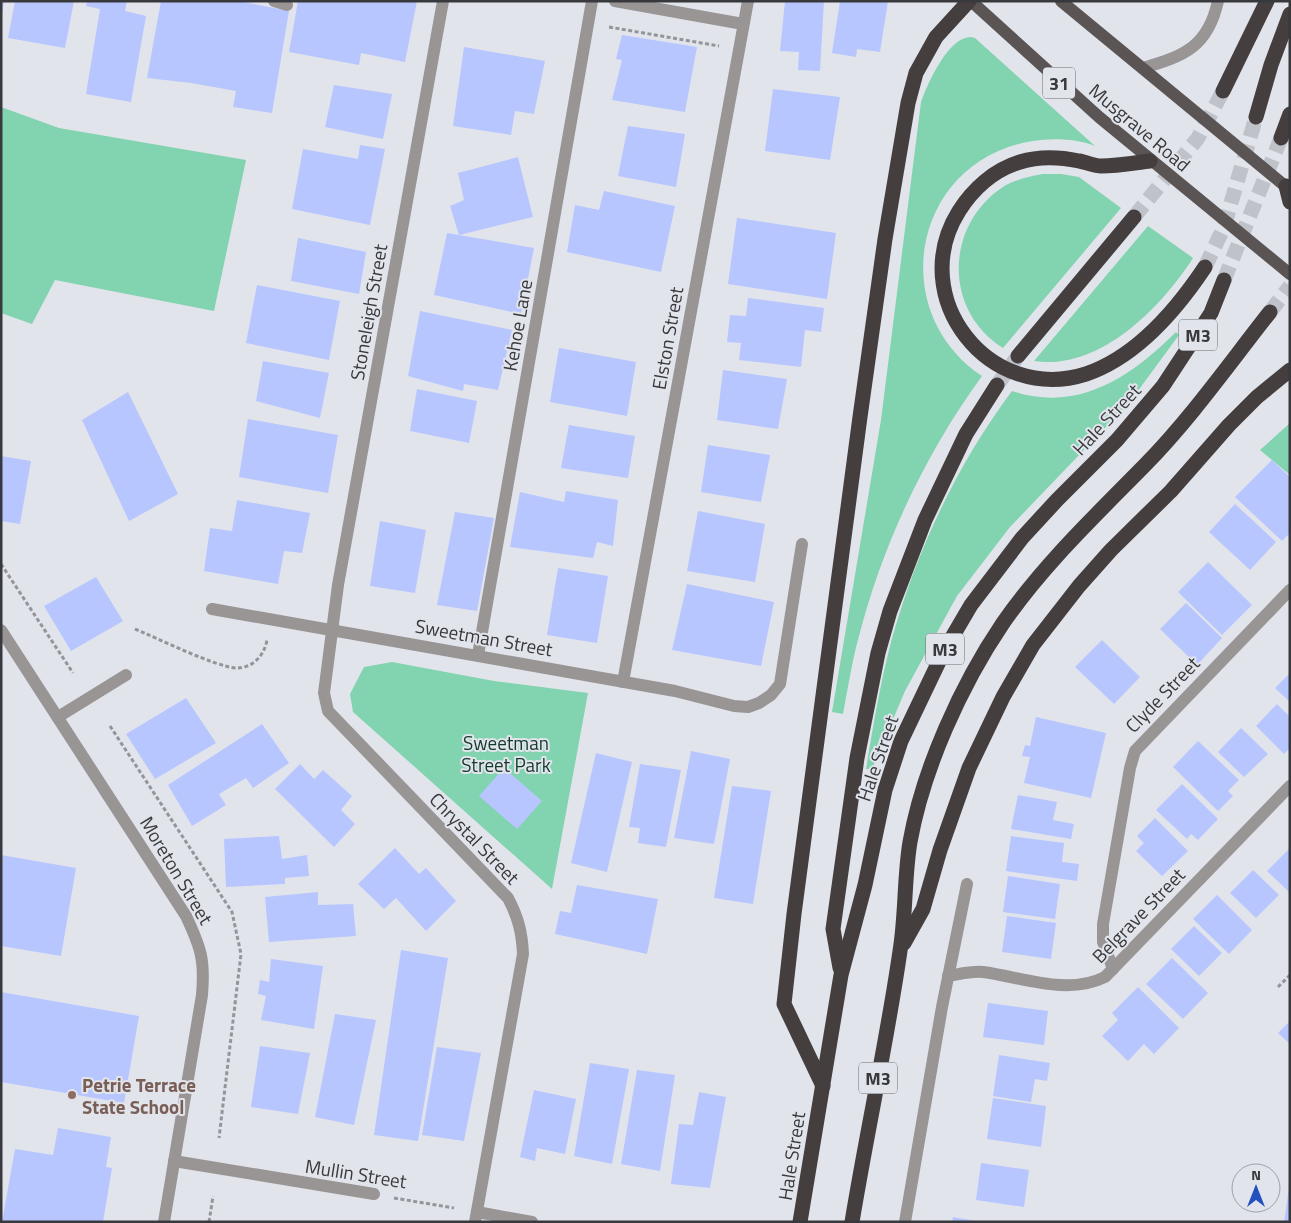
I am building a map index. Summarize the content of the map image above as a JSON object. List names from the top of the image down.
{
  "streets": {
    "highway": ["M3", "Hale Street"],
    "main road": ["31", "Musgrave Road"],
    "street": [
      "Stoneleigh Street",
      "Kehoe Lane",
      "Elston Street",
      "Sweetman Street",
      "Clyde Street",
      "Chrystal Street",
      "Moreton Street",
      "Belgrave Street",
      "Mullin Street"
    ]
  },
  "crossings": [
    ["Stoneleigh Street", "Sweetman Street"],
    ["Stoneleigh Street", "Chrystal Street"],
    ["Kehoe Lane", "Sweetman Street"],
    ["Elston Street", "Sweetman Street"],
    ["Sweetman Street", "Chrystal Street"],
    ["Clyde Street", "Belgrave Street"],
    ["Chrystal Street", "Mullin Street"],
    ["Moreton Street", "Mullin Street"]
  ],
  "parks": ["Sweetman Street Park"],
  "places": ["Petrie Terrace State School"],
  "north": "top"
}
